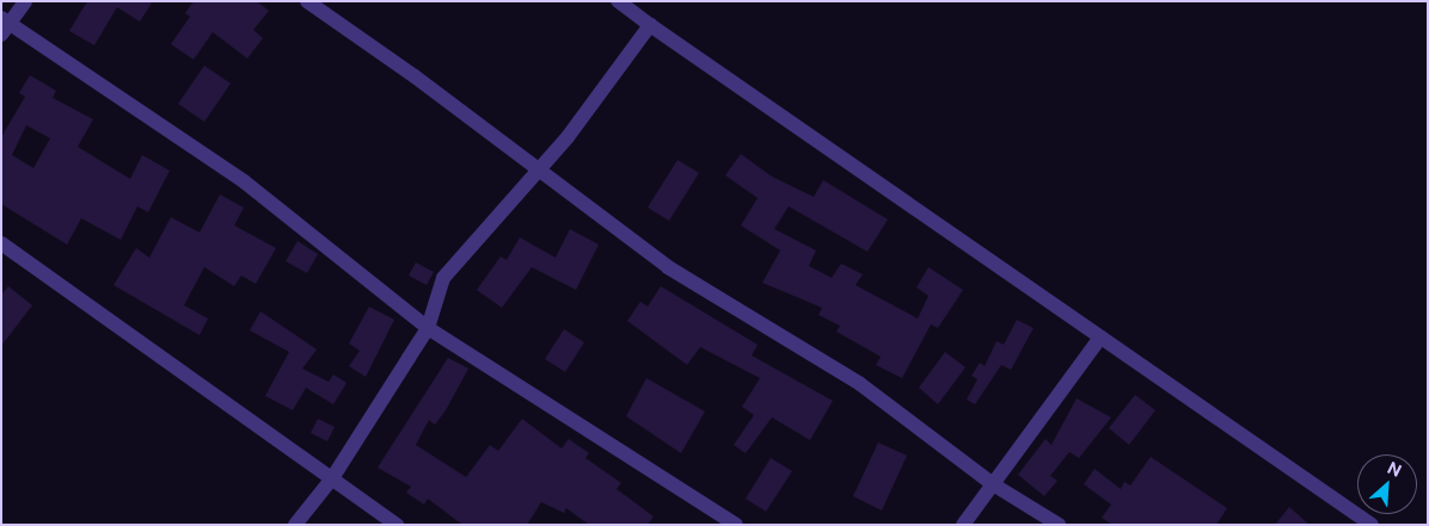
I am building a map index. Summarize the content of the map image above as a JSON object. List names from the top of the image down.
{
  "north": "top right"
}
